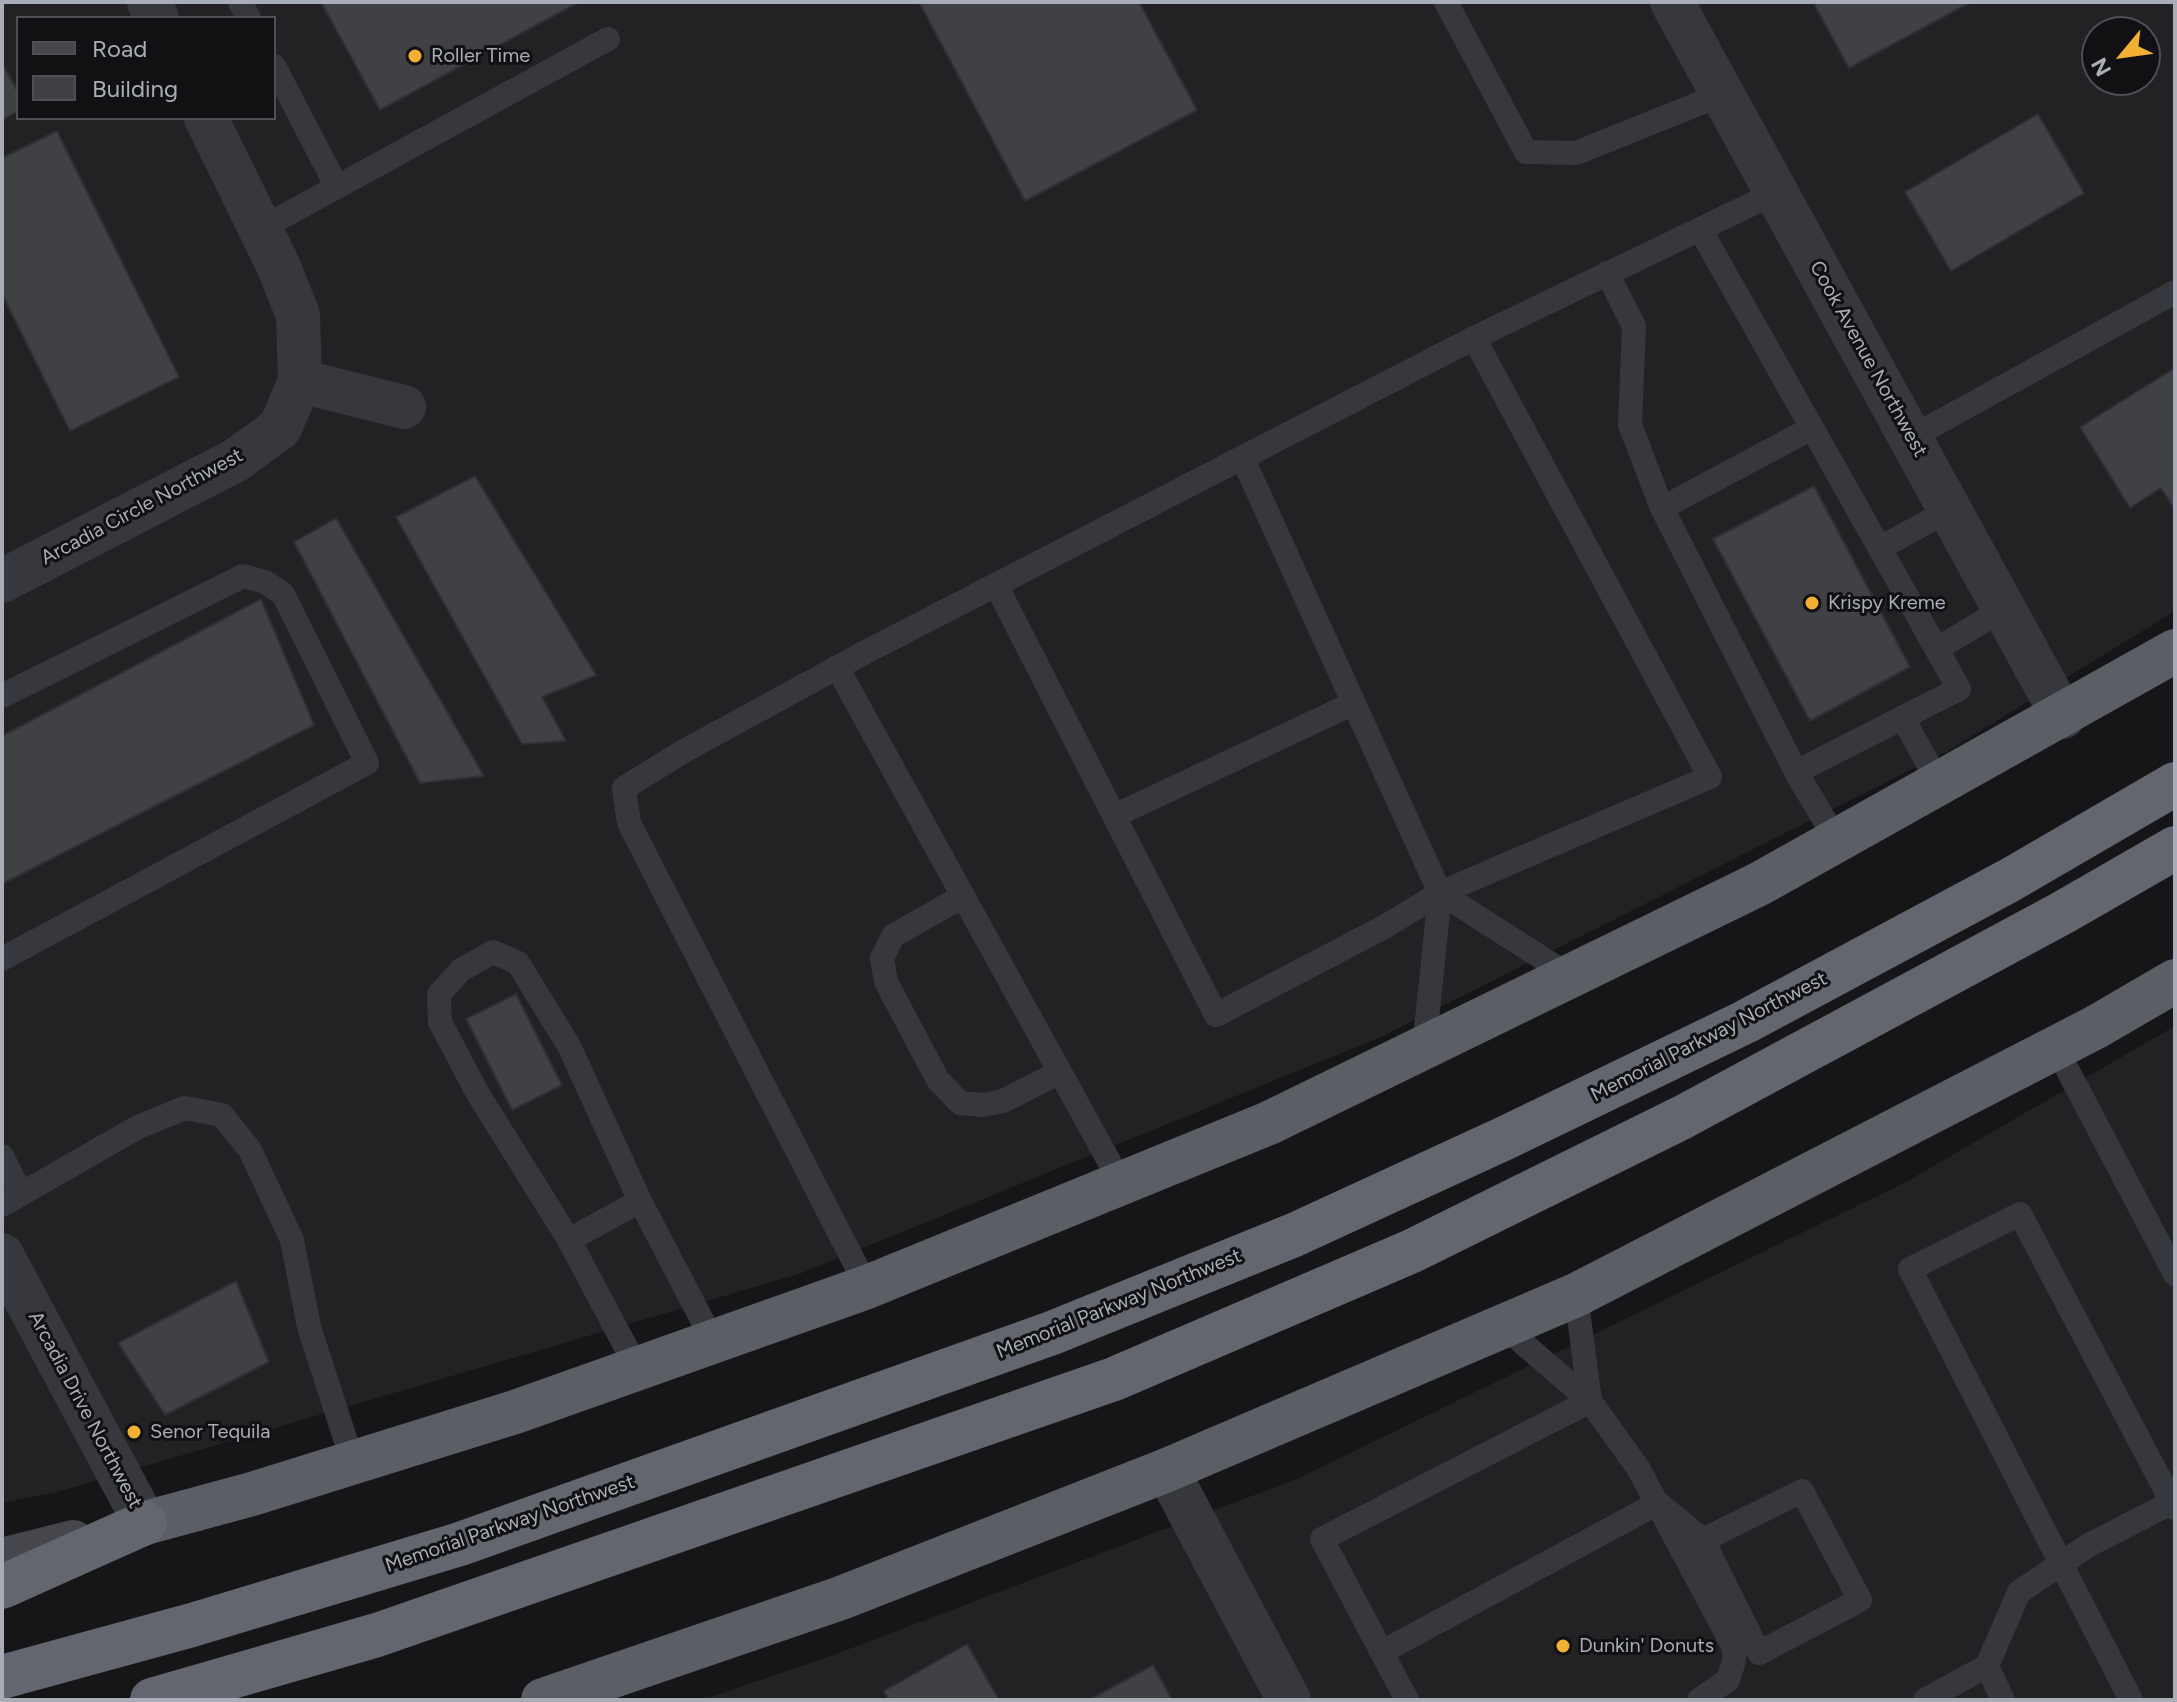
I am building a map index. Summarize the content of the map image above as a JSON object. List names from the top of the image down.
{
  "streets": {
    "highway": ["Memorial Parkway Northwest"],
    "street": ["Cook Avenue Northwest", "Arcadia Circle Northwest", "Arcadia Drive Northwest"]
  },
  "places": [
    "Roller Time",
    "Krispy Kreme",
    "Senor Tequila",
    "Dunkin' Donuts"
  ],
  "legend": ["Road", "Building"],
  "north": "bottom left"
}
